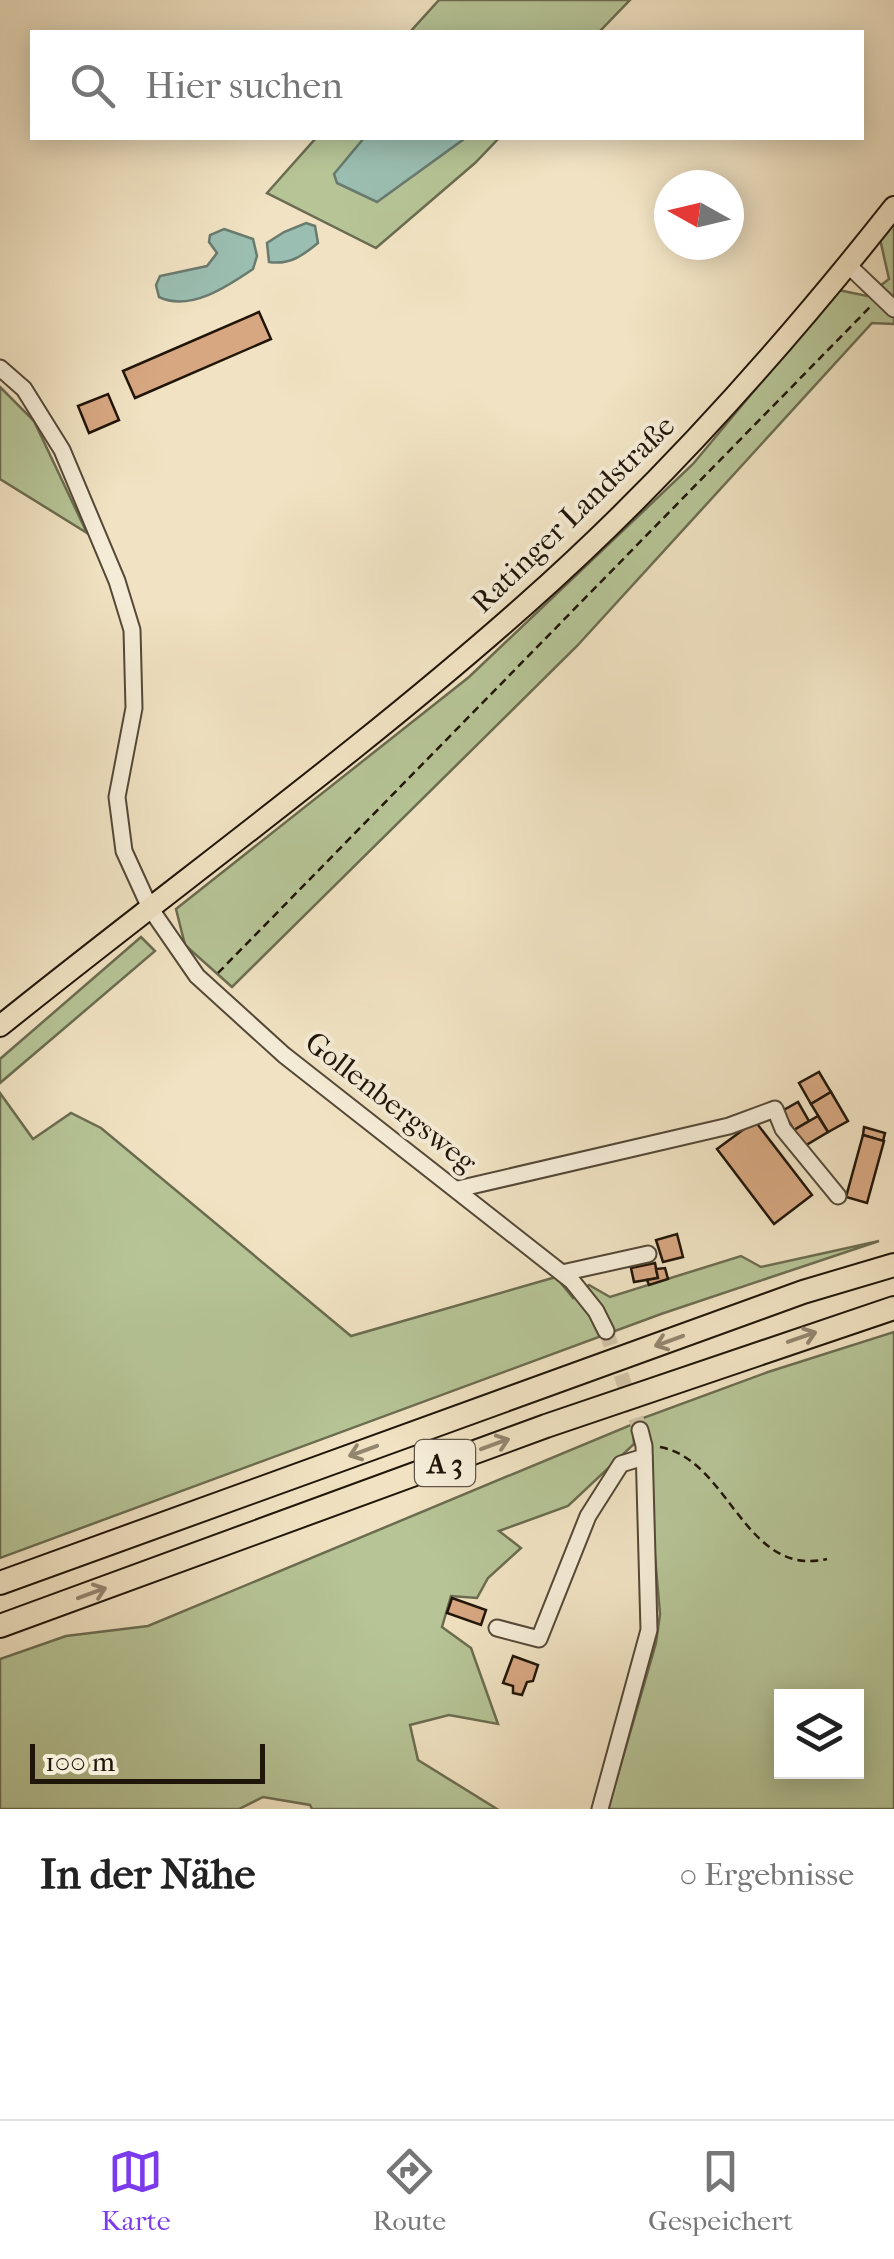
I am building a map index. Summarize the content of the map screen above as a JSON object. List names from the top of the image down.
{
  "streets": {
    "highway": ["A 3"],
    "main road": ["Ratinger Landstraße"],
    "street": ["Gollenbergsweg"]
  },
  "crossings": [
    ["Ratinger Landstraße", "Gollenbergsweg"]
  ],
  "scale_bar": "100 m",
  "north": "left",
  "page": {
    "search": "Hier suchen",
    "scale": "100 m",
    "heading": ["In der Nähe", "0 Ergebnisse"],
    "nav": ["Karte", "Route", "Gespeichert"]
  }
}
